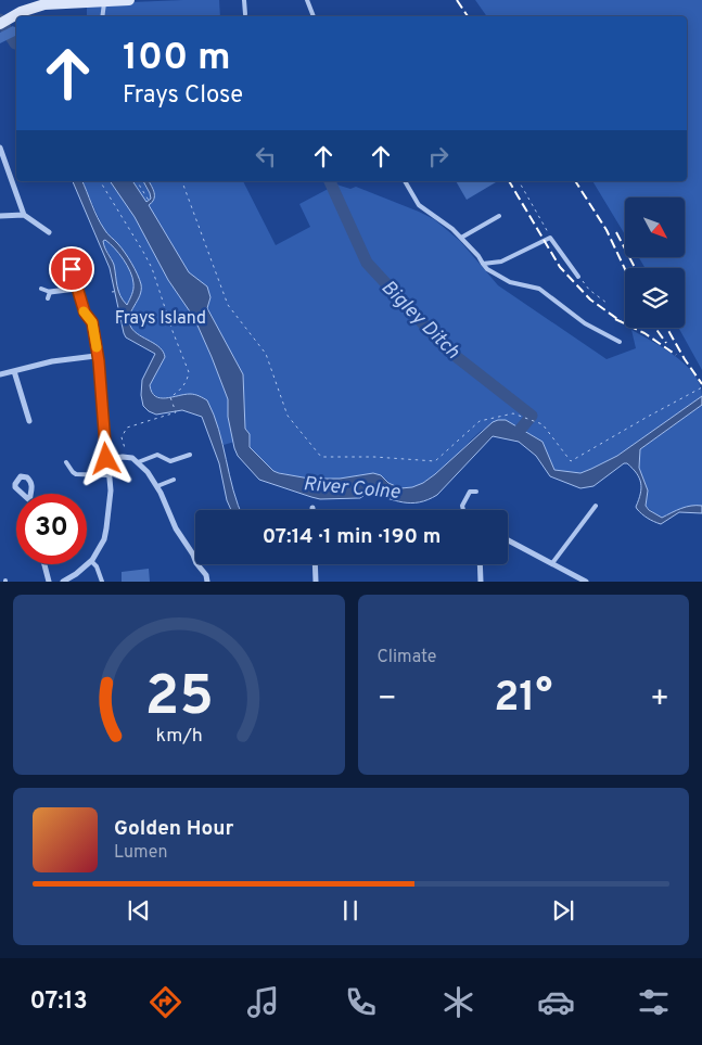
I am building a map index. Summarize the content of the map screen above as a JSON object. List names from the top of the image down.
{
  "water": ["Bigley Ditch", "River Colne"],
  "parks": ["Frays Island"],
  "north": "bottom right",
  "page": {
    "turn": ["100 m", "Frays Close"],
    "limit": "30",
    "trip": "07:14 · 1 min · 190 m",
    "tile": "Climate",
    "heat": ["−", "21°", "+"],
    "song": ["Golden Hour", "Lumen"],
    "tabs": "07:13",
    "gauge": ["25", "km/h"]
  }
}
